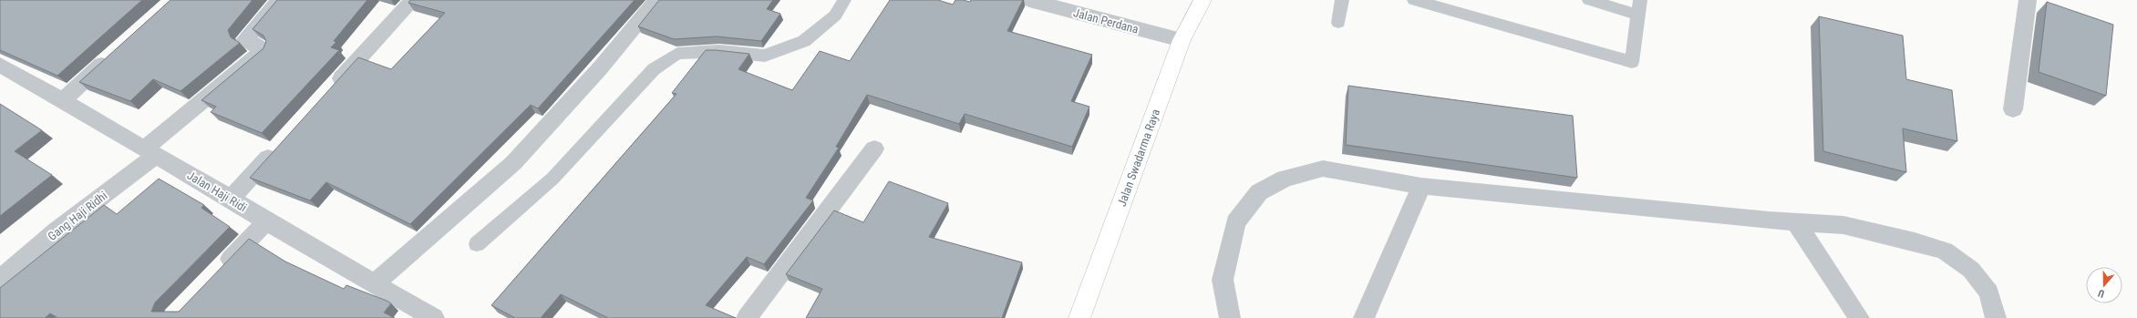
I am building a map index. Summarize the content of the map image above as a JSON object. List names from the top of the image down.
{
  "streets": {
    "main road": ["Jalan Swadarma Raya"],
    "street": ["Jalan Perdana", "Jalan Haji Ridi", "Gang Haji Ridhi"]
  },
  "crossings": [
    ["Jalan Perdana", "Jalan Swadarma Raya"],
    ["Jalan Haji Ridi", "Gang Haji Ridhi"]
  ],
  "north": "bottom"
}
